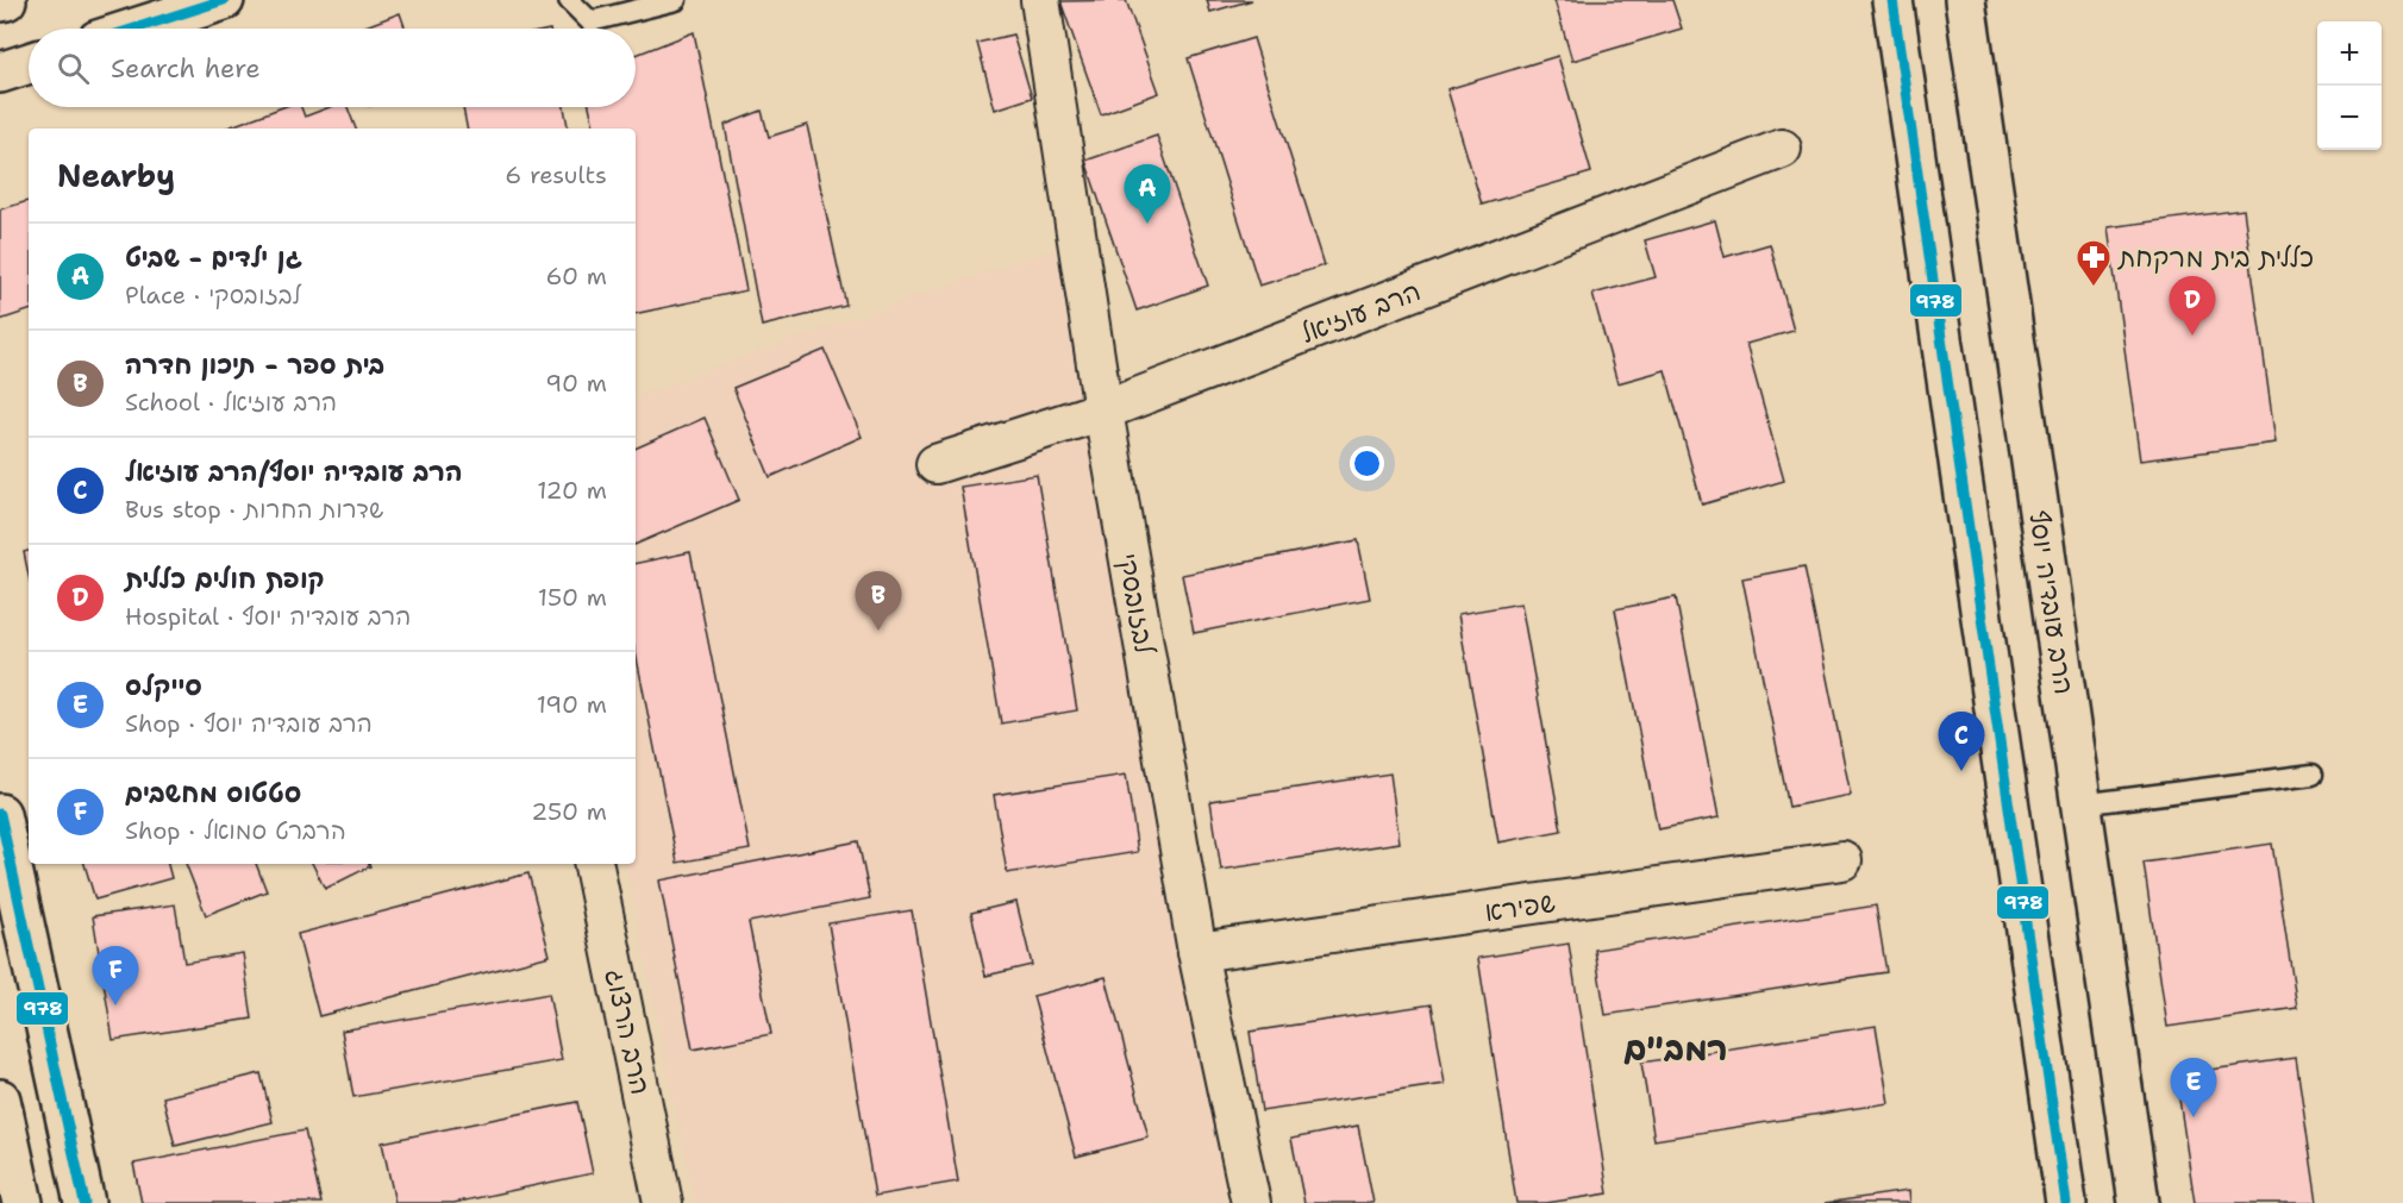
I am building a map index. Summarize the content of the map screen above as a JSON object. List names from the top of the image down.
{
  "streets": {
    "main road": ["הרב עובדיה יוסף"],
    "street": [
      "הרב עוזיאל",
      "לבזובסקי",
      "שפירא",
      "הרב הרצוג"
    ]
  },
  "crossings": [
    ["הרב עוזיאל", "לבזובסקי"],
    ["לבזובסקי", "שפירא"]
  ],
  "districts": ["רמב\"ם"],
  "places": {
    "pharmacy": ["כללית בית מרקחת"]
  },
  "lines": ["transit line 978"],
  "page": {
    "map_buttons": ["+", "−"],
    "search": "Search here",
    "heading": ["Nearby", "6 results"],
    "pins": [
      "A",
      "D",
      "B",
      "C",
      "F",
      "E"
    ],
    "list": [
      {
        "mark": "A",
        "name": "גן ילדים - שביט",
        "note": "Place · לבזובסקי",
        "value": "60 m"
      },
      {
        "mark": "B",
        "name": "בית ספר - תיכון חדרה",
        "note": "School · הרב עוזיאל",
        "value": "90 m"
      },
      {
        "mark": "C",
        "name": "הרב עובדיה יוסף/הרב עוזיאל",
        "note": "Bus stop · שדרות החרות",
        "value": "120 m"
      },
      {
        "mark": "D",
        "name": "קופת חולים כללית",
        "note": "Hospital · הרב עובדיה יוסף",
        "value": "150 m"
      },
      {
        "mark": "E",
        "name": "סייקלס",
        "note": "Shop · הרב עובדיה יוסף",
        "value": "190 m"
      },
      {
        "mark": "F",
        "name": "סטטוס מחשבים",
        "note": "Shop · הרברט סמואל",
        "value": "250 m"
      }
    ]
  }
}
